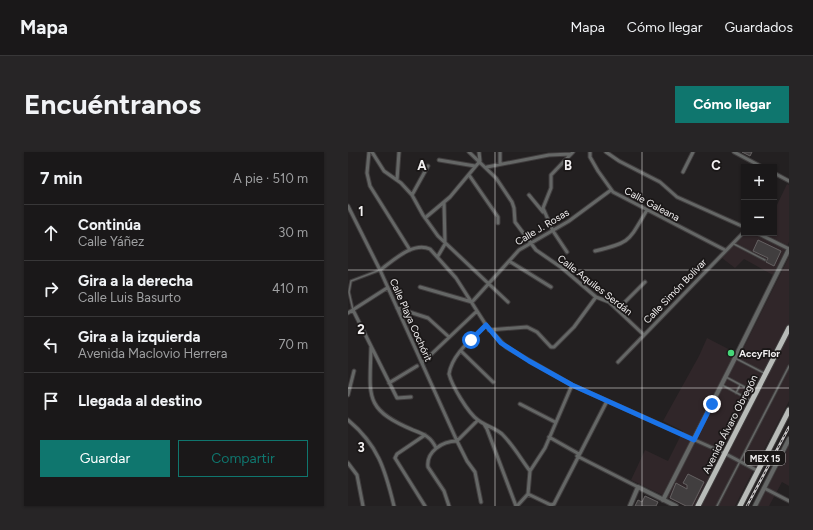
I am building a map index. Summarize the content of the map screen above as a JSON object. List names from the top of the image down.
{
  "streets": {
    "highway": ["Avenida Álvaro Obregón", "MEX 15"],
    "street": [
      "Calle Galeana",
      "Calle J. Rosas",
      "Calle Aquiles Serdán",
      "Calle Simón Bolívar",
      "Calle Playa Cochórit"
    ]
  },
  "crossings": [
    ["Calle Galeana", "Calle J. Rosas"],
    ["Calle Galeana", "Calle Simón Bolívar"],
    ["Calle J. Rosas", "Calle Aquiles Serdán"],
    ["Calle Aquiles Serdán", "Calle Simón Bolívar"]
  ],
  "places": ["AccyFlor"],
  "page": {
    "header": "Mapa",
    "nav": ["Mapa", "Cómo llegar", "Guardados"],
    "buttons": [
      "Cómo llegar",
      ["Guardar", "Compartir"]
    ],
    "title": "Encuéntranos",
    "heading": ["7 min", "A pie · 510 m"],
    "map_buttons": ["+", "−"],
    "list": [
      ["Continúa", "Calle Yáñez", "30 m"],
      ["Gira a la derecha", "Calle Luis Basurto", "410 m"],
      ["Gira a la izquierda", "Avenida Maclovio Herrera", "70 m"],
      "Llegada al destino"
    ]
  },
  "grid": {
    "columns": ["A", "B", "C"],
    "rows": ["1", "2", "3"]
  }
}
